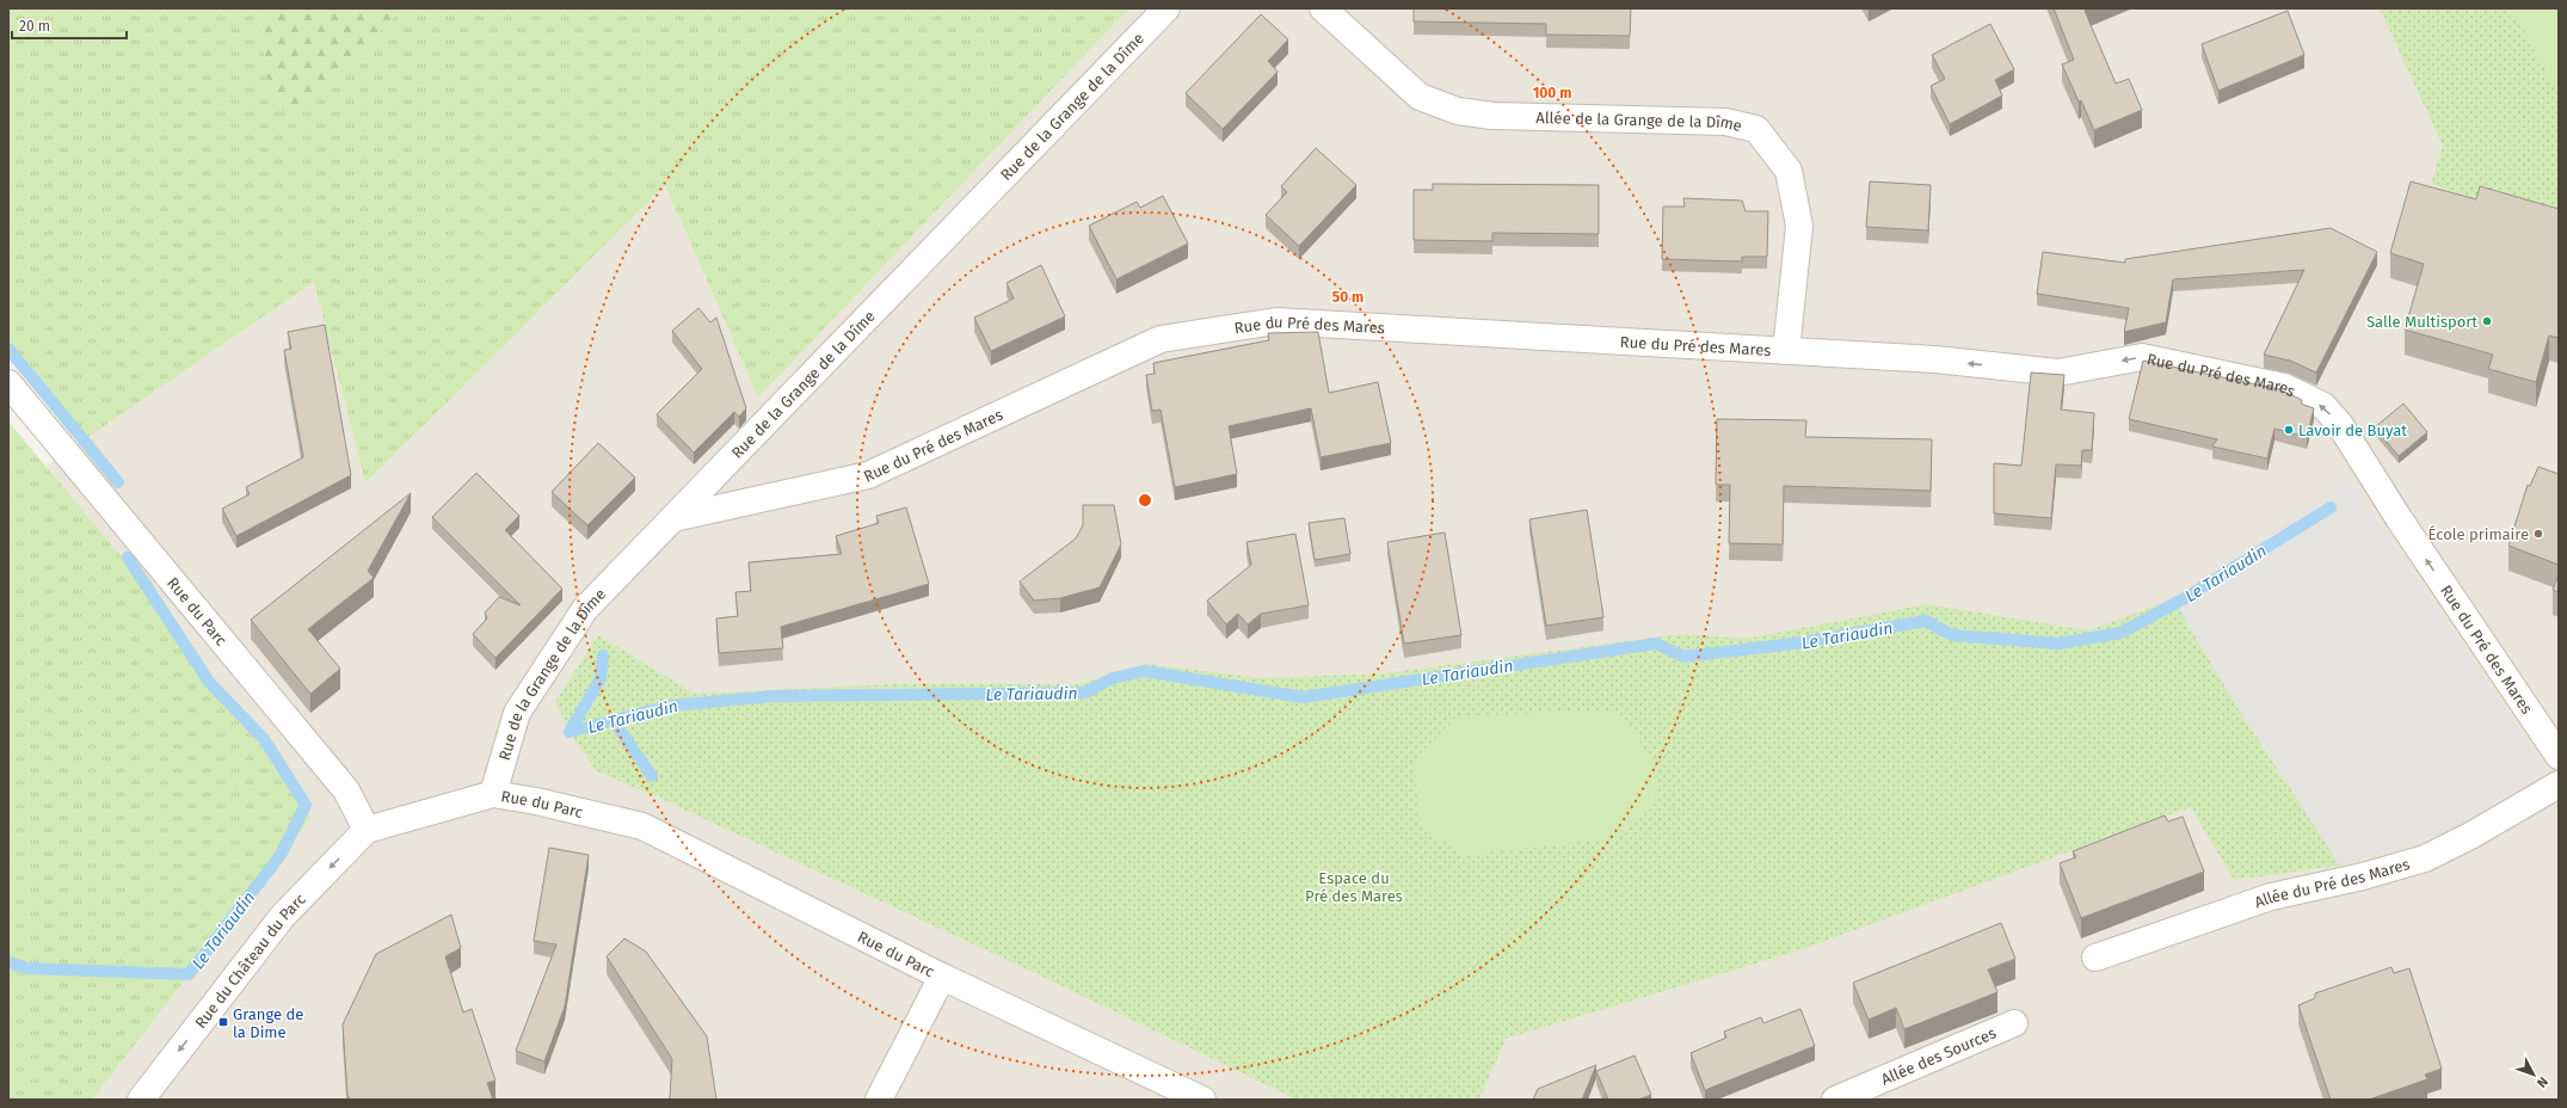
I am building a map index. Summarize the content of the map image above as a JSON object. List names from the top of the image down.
{
  "streets": {
    "street": [
      "Rue de la Grange de la Dîme",
      "Allée de la Grange de la Dîme",
      "Rue du Pré des Mares",
      "Rue du Parc",
      "Allée du Pré des Mares",
      "Rue du Château du Parc",
      "Allée des Sources"
    ]
  },
  "crossings": [
    ["Rue de la Grange de la Dîme", "Rue du Pré des Mares"],
    ["Rue de la Grange de la Dîme", "Rue du Parc"],
    ["Allée de la Grange de la Dîme", "Rue du Pré des Mares"],
    ["Rue du Parc", "Rue du Château du Parc"]
  ],
  "one_way": ["Rue du Pré des Mares", "Rue du Château du Parc"],
  "water": ["Le Tariaudin"],
  "parks": ["Espace du Pré des Mares"],
  "places": {
    "other": ["Salle Multisport", "Lavoir de Buyat", "École primaire"],
    "transit": ["Grange de la Dime"]
  },
  "scale_bar": "20 m",
  "north": "bottom right",
  "rings": ["100 m", "50 m"]
}
